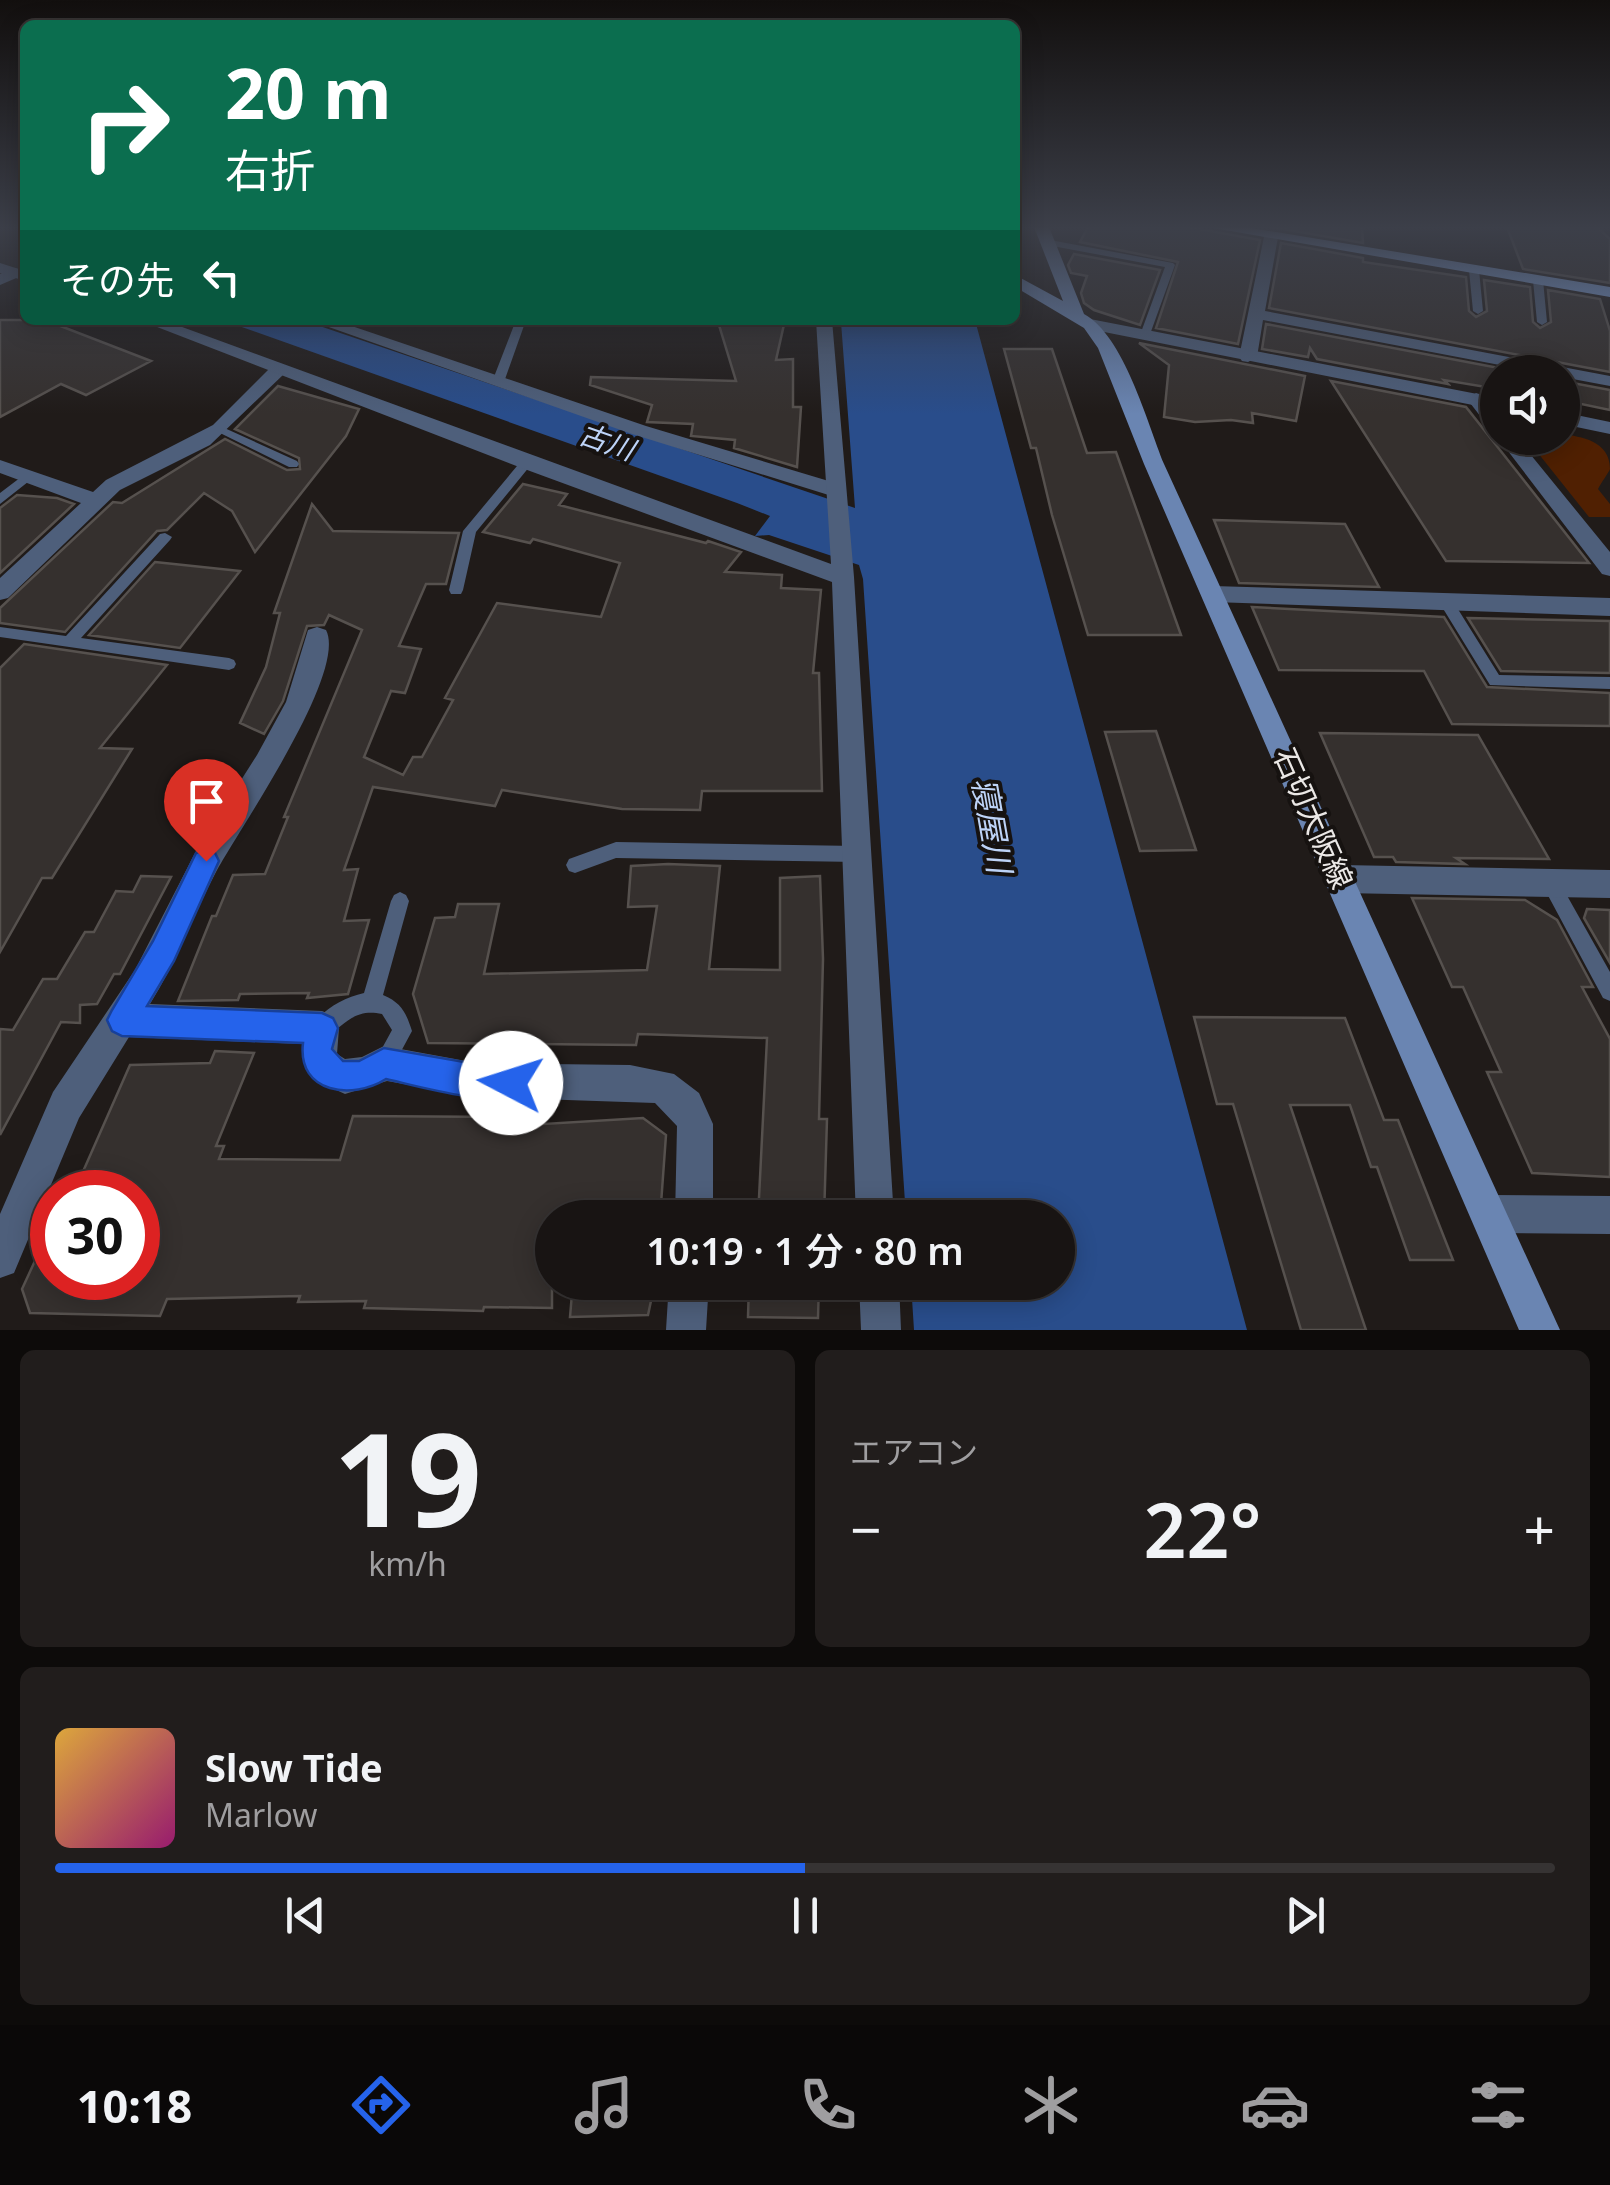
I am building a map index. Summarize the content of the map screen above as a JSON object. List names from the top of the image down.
{
  "streets": {
    "main road": ["石切大阪線"]
  },
  "water": ["古川", "寝屋川"],
  "page": {
    "turn": ["20 m", "右折"],
    "then": "その先",
    "limit": "30",
    "trip": "10:19 · 1 分 · 80 m",
    "tile": [
      ["19", "km/h"],
      "エアコン"
    ],
    "heat": ["−", "22°", "+"],
    "song": ["Slow Tide", "Marlow"],
    "tabs": "10:18"
  }
}
